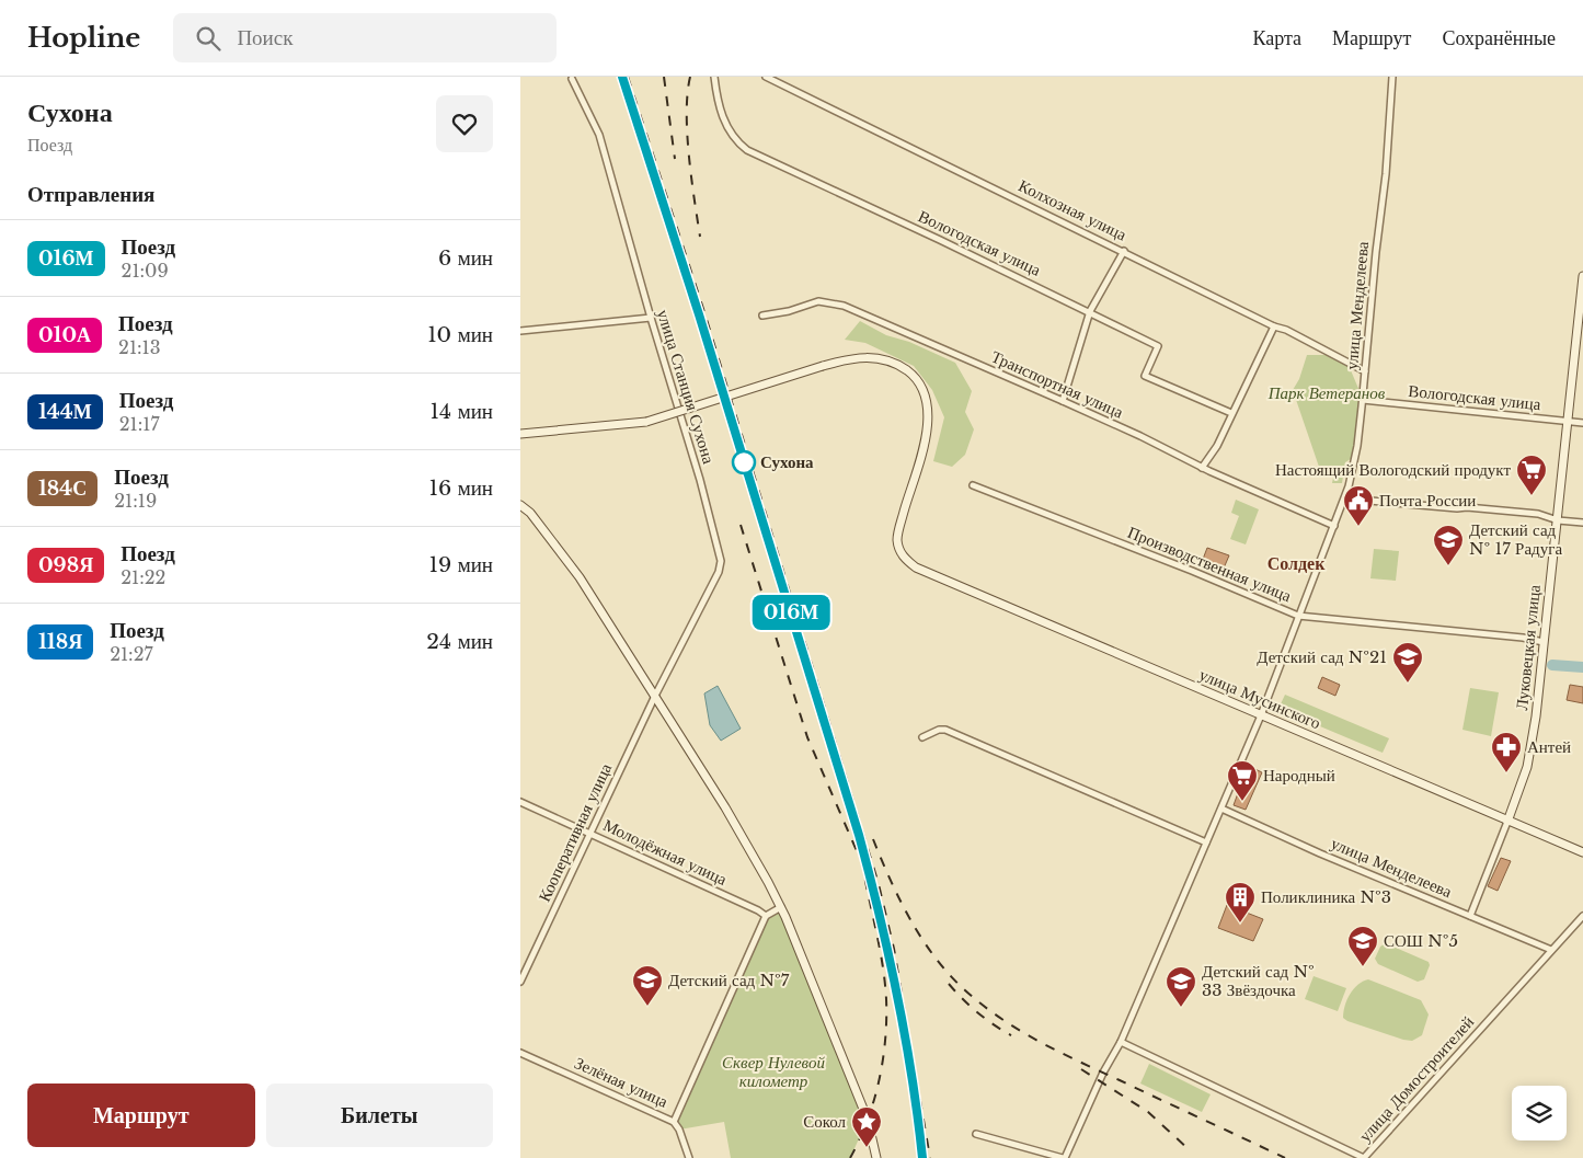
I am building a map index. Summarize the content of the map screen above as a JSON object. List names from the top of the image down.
{
  "streets": {
    "street": [
      "Колхозная улица",
      "Вологодская улица",
      "улица Менделеева",
      "Транспортная улица",
      "улица Станция Сухона",
      "Производственная улица",
      "Луковецкая улица",
      "улица Мусинского",
      "Кооперативная улица",
      "Молодёжная улица",
      "улица Домостроителей",
      "Зелёная улица"
    ]
  },
  "crossings": [
    ["Колхозная улица", "улица Менделеева"],
    ["Вологодская улица", "улица Менделеева"],
    ["Вологодская улица", "Луковецкая улица"],
    ["улица Менделеева", "Транспортная улица"],
    ["улица Менделеева", "Производственная улица"],
    ["улица Менделеева", "улица Мусинского"],
    ["улица Менделеева", "улица Домостроителей"],
    ["улица Станция Сухона", "Кооперативная улица"],
    ["Производственная улица", "Луковецкая улица"],
    ["Луковецкая улица", "улица Мусинского"],
    ["Кооперативная улица", "Молодёжная улица"]
  ],
  "districts": ["Солдек"],
  "parks": ["Парк Ветеранов", "Сквер Нулевой километр"],
  "places": {
    "other": ["Сухона"],
    "supermarket": ["Настоящий Вологодский продукт", "Народный"],
    "public building": ["Почта России"],
    "school or university": [
      "Детский сад № 17 Радуга",
      "Детский сад №21",
      "СОШ №5",
      "Детский сад №7",
      "Детский сад № 33 Звёздочка"
    ],
    "pharmacy": ["Антей"],
    "building": ["Поликлиника №3"],
    "place": ["Сокол"]
  },
  "page": {
    "header": "Hopline",
    "search": "Поиск",
    "nav": ["Карта", "Маршрут", "Сохранённые"],
    "heading": [
      ["Сухона", "Поезд"],
      "Отправления"
    ],
    "on_map": "016М",
    "list": [
      {
        "mark": "016М",
        "name": "Поезд",
        "note": "21:09",
        "value": "6 мин"
      },
      {
        "mark": "010А",
        "name": "Поезд",
        "note": "21:13",
        "value": "10 мин"
      },
      {
        "mark": "144М",
        "name": "Поезд",
        "note": "21:17",
        "value": "14 мин"
      },
      {
        "mark": "184С",
        "name": "Поезд",
        "note": "21:19",
        "value": "16 мин"
      },
      {
        "mark": "098Я",
        "name": "Поезд",
        "note": "21:22",
        "value": "19 мин"
      },
      {
        "mark": "118Я",
        "name": "Поезд",
        "note": "21:27",
        "value": "24 мин"
      }
    ],
    "buttons": ["Маршрут", "Билеты"]
  }
}
